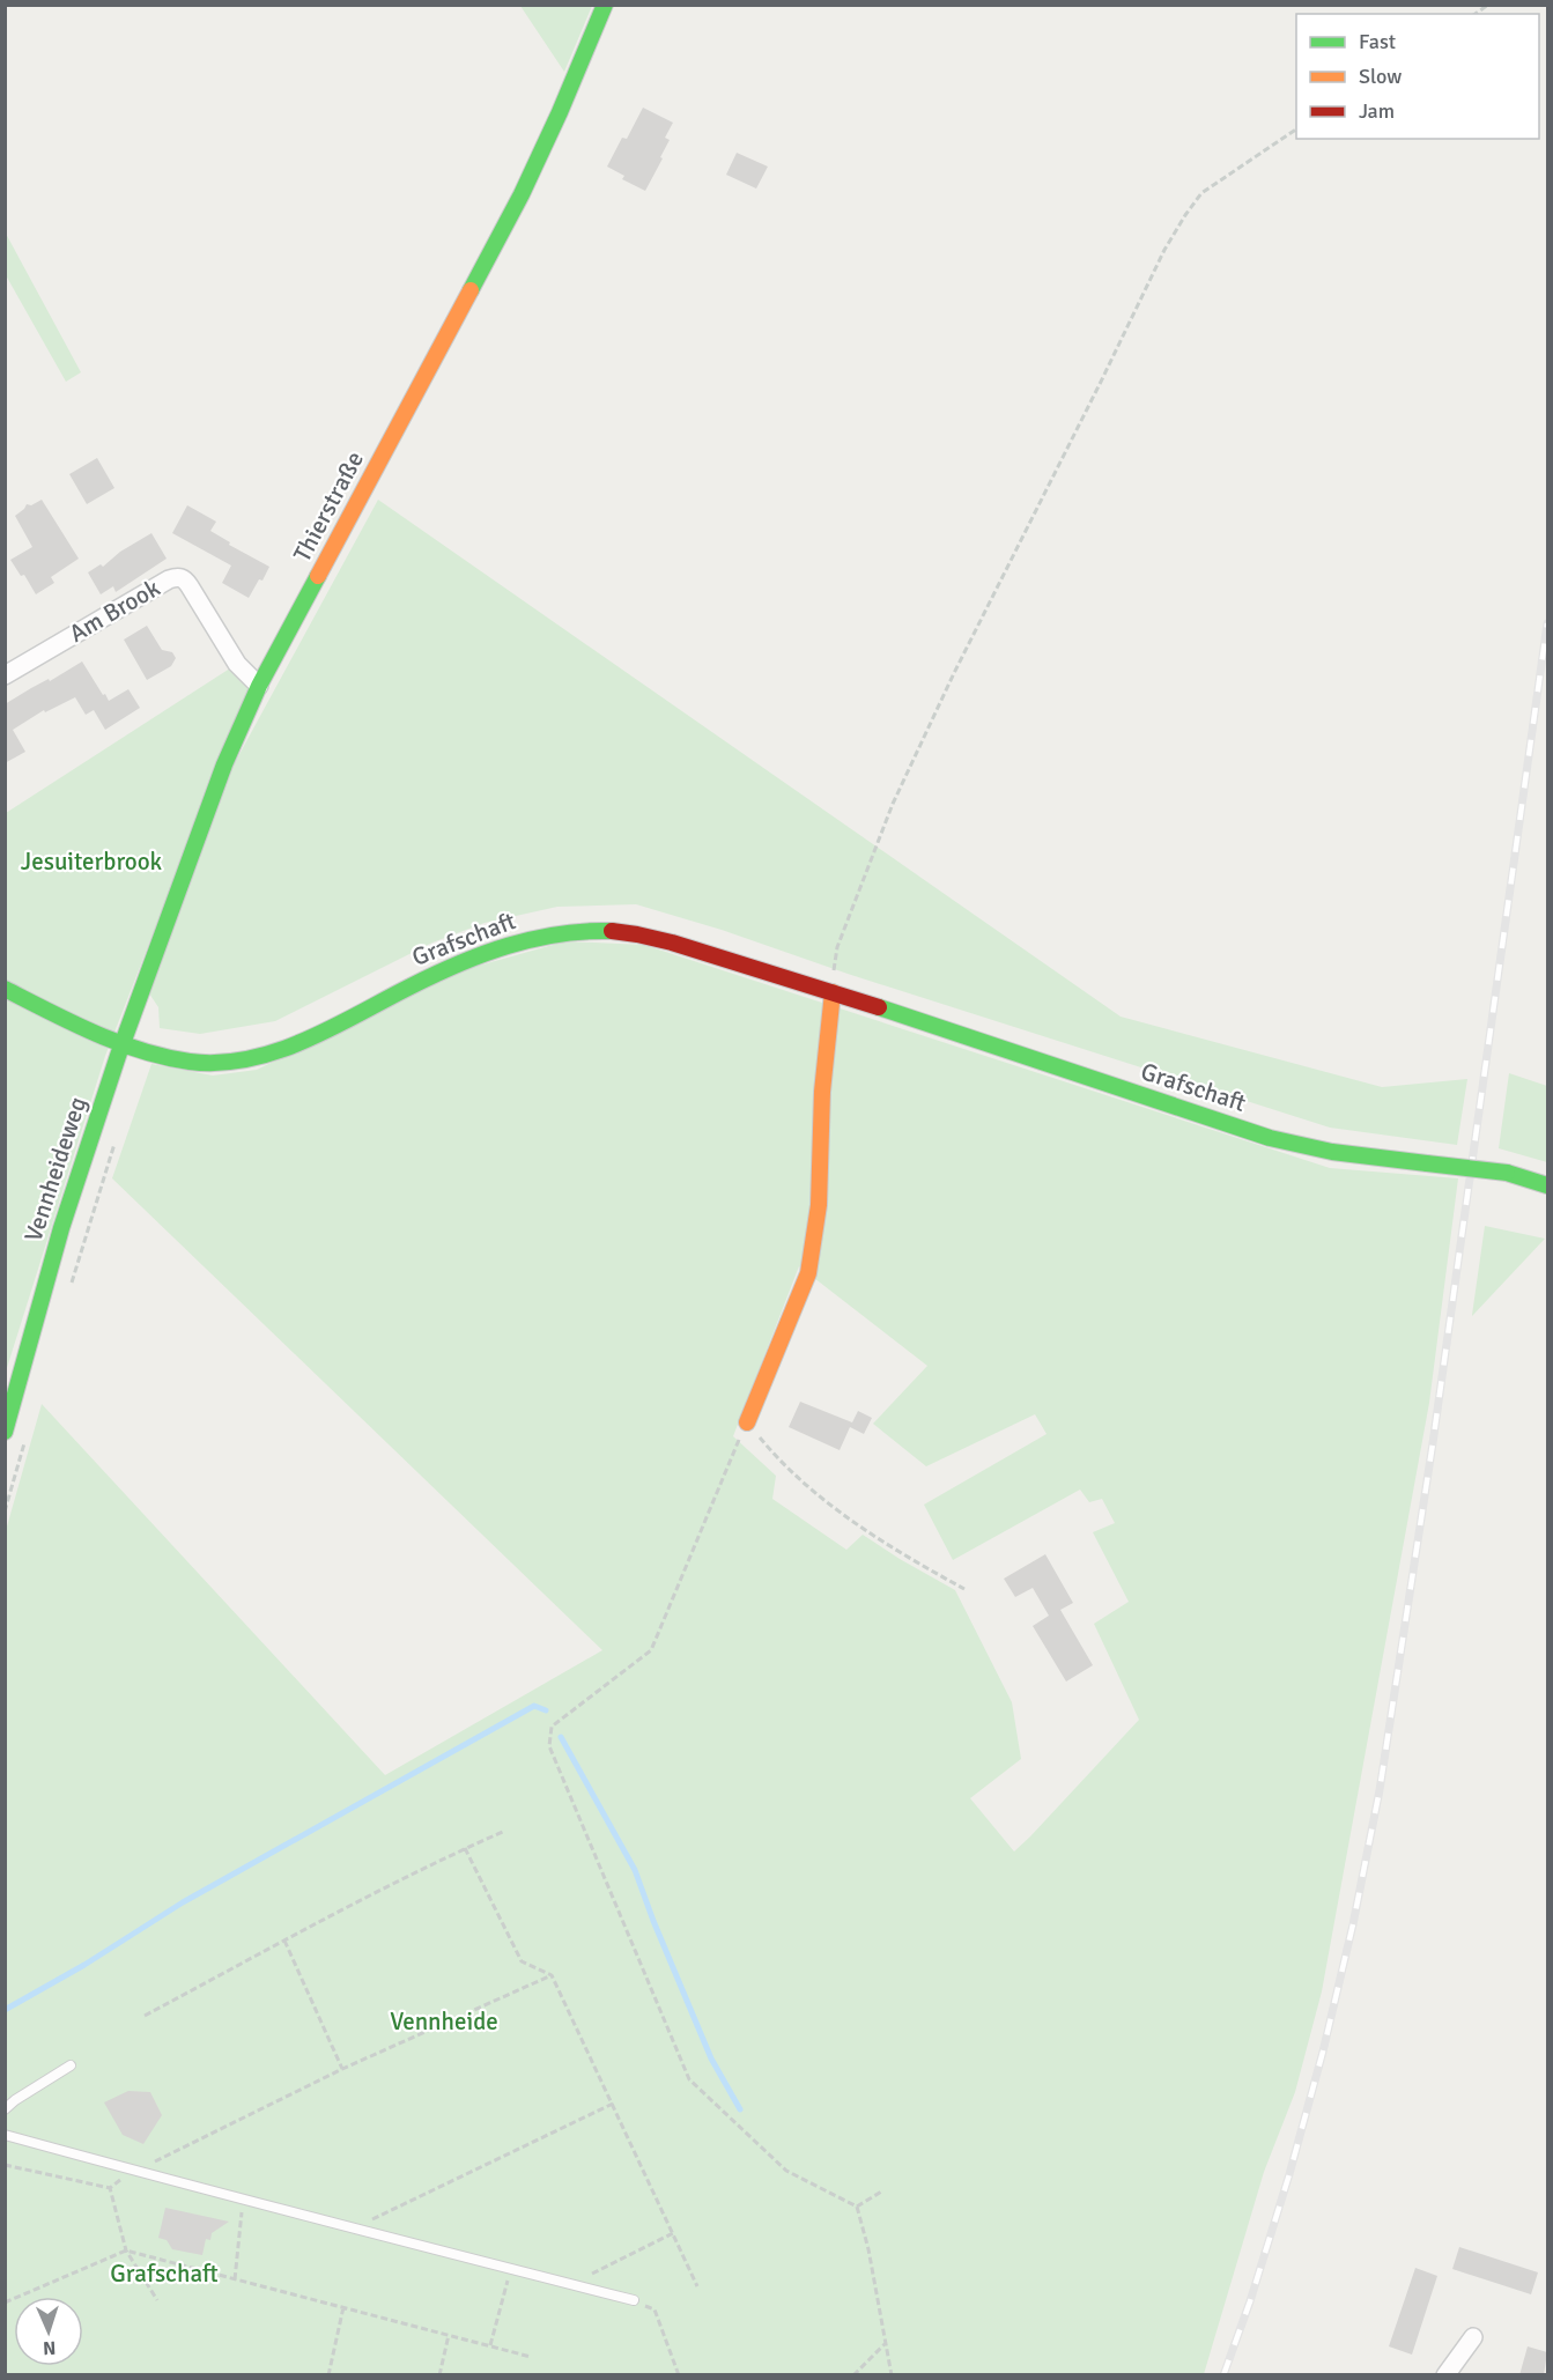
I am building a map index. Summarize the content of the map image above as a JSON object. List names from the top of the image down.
{
  "streets": {
    "street": [
      "Thierstraße",
      "Am Brook",
      "Grafschaft",
      "Vennheideweg"
    ]
  },
  "crossings": [
    ["Thierstraße", "Am Brook"],
    ["Thierstraße", "Grafschaft"],
    ["Thierstraße", "Vennheideweg"],
    ["Grafschaft", "Vennheideweg"]
  ],
  "parks": ["Jesuiterbrook", "Vennheide", "Grafschaft"],
  "legend": ["Fast", "Slow", "Jam"],
  "north": "bottom"
}
